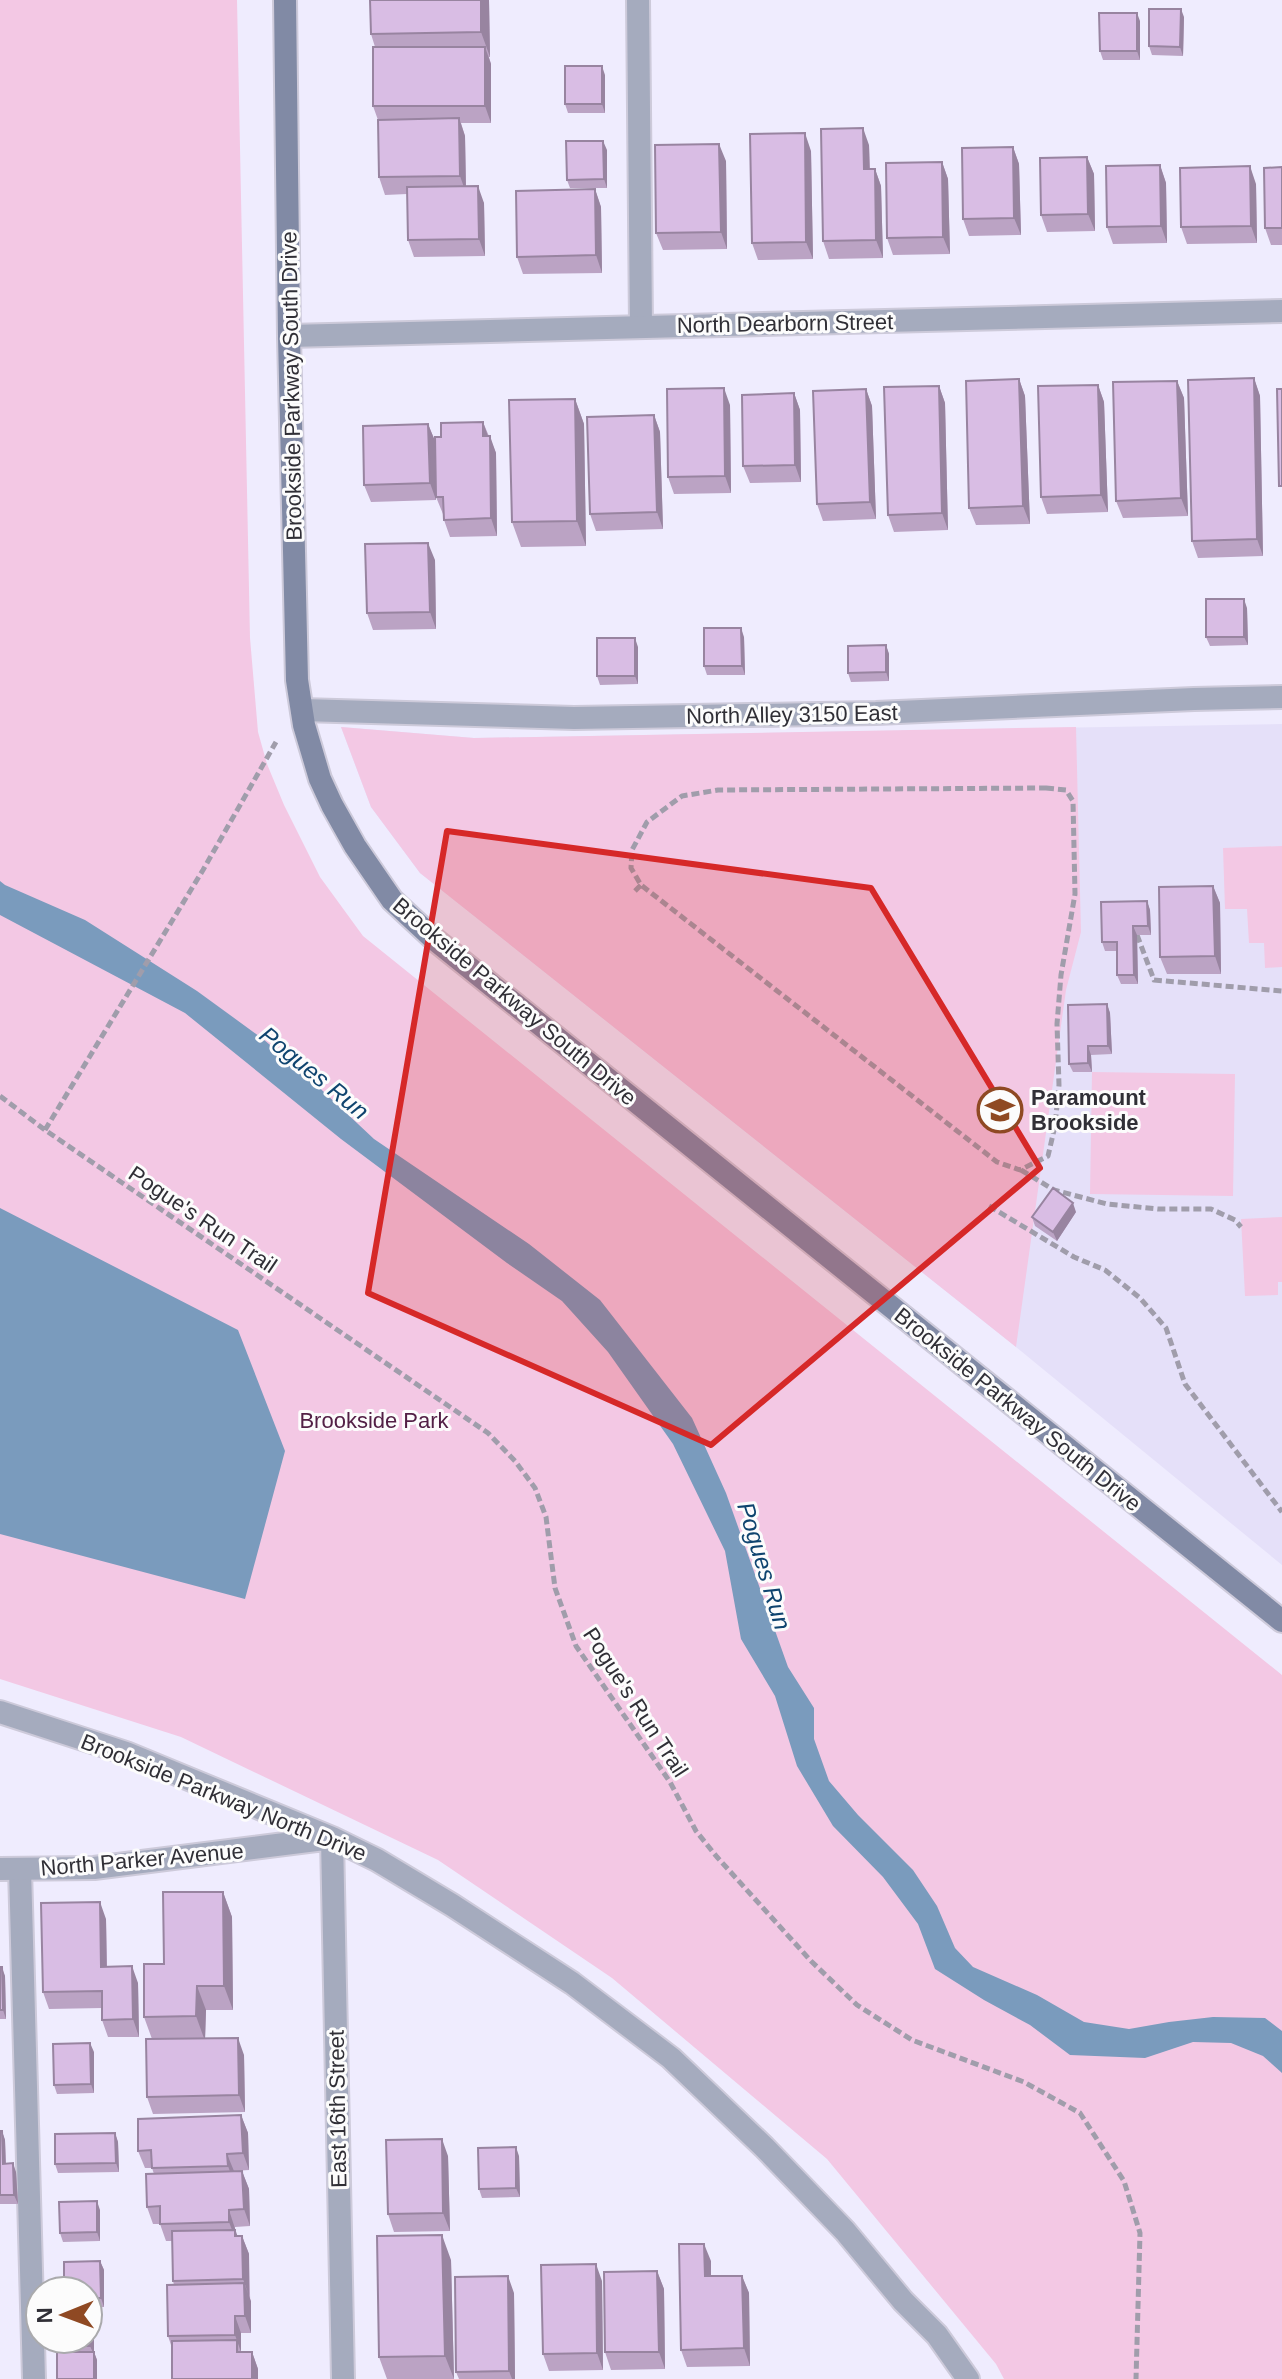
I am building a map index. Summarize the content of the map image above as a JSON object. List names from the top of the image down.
{
  "streets": {
    "main road": ["Brookside Parkway South Drive"],
    "street": [
      "North Dearborn Street",
      "North Alley 3150 East",
      "Brookside Parkway North Drive",
      "North Parker Avenue",
      "East 16th Street"
    ],
    "path": ["Pogue's Run Trail"]
  },
  "crossings": [
    ["North Dearborn Street", "Brookside Parkway South Drive"],
    ["Brookside Parkway South Drive", "North Alley 3150 East"],
    ["Brookside Parkway North Drive", "North Parker Avenue"],
    ["Brookside Parkway North Drive", "East 16th Street"],
    ["North Parker Avenue", "East 16th Street"]
  ],
  "water": ["Pogues Run"],
  "parks": ["Brookside Park"],
  "places": {
    "school or university": ["Paramount Brookside"]
  },
  "north": "left"
}
